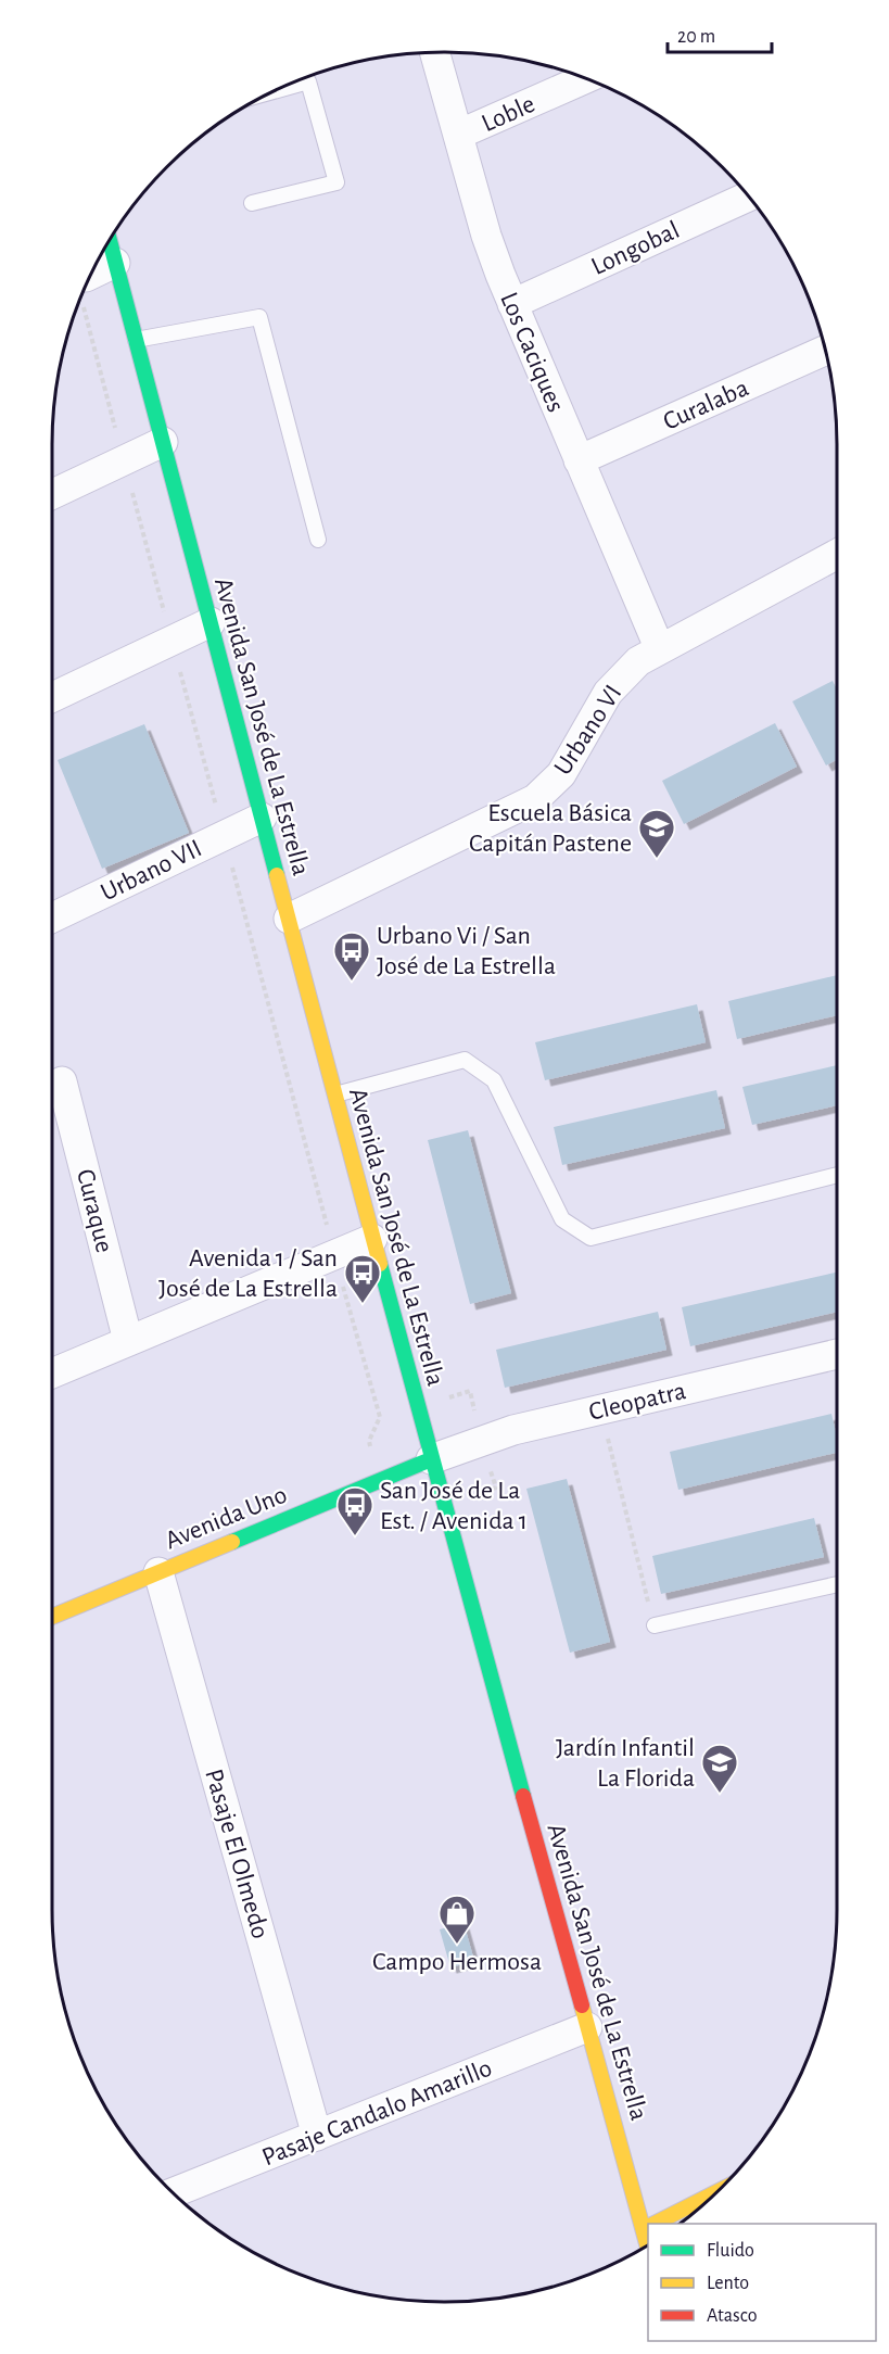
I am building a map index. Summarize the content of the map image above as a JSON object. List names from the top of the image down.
{
  "streets": {
    "main road": ["Avenida San José de La Estrella", "Avenida Uno"],
    "street": [
      "Loble",
      "Longobal",
      "Los Caciques",
      "Curalaba",
      "Urbano VI",
      "Urbano VII",
      "Curaque",
      "Cleopatra",
      "Pasaje El Olmedo",
      "Pasaje Candalo Amarillo"
    ]
  },
  "crossings": [
    ["Loble", "Los Caciques"],
    ["Longobal", "Los Caciques"],
    ["Los Caciques", "Curalaba"],
    ["Los Caciques", "Urbano VI"],
    ["Avenida San José de La Estrella", "Urbano VI"],
    ["Avenida San José de La Estrella", "Urbano VII"],
    ["Avenida San José de La Estrella", "Cleopatra"],
    ["Avenida San José de La Estrella", "Avenida Uno"],
    ["Avenida San José de La Estrella", "Pasaje Candalo Amarillo"],
    ["Cleopatra", "Avenida Uno"],
    ["Avenida Uno", "Pasaje El Olmedo"],
    ["Pasaje El Olmedo", "Pasaje Candalo Amarillo"]
  ],
  "places": {
    "school or university": ["Escuela Básica Capitán Pastene", "Jardín Infantil La Florida"],
    "bus stop": ["Urbano Vi / San José de La Estrella", "Avenida 1 / San José de La Estrella", "San José de La Est. / Avenida 1"],
    "shop": ["Campo Hermosa"]
  },
  "legend": ["Fluido", "Lento", "Atasco"],
  "scale_bar": "20 m"
}
